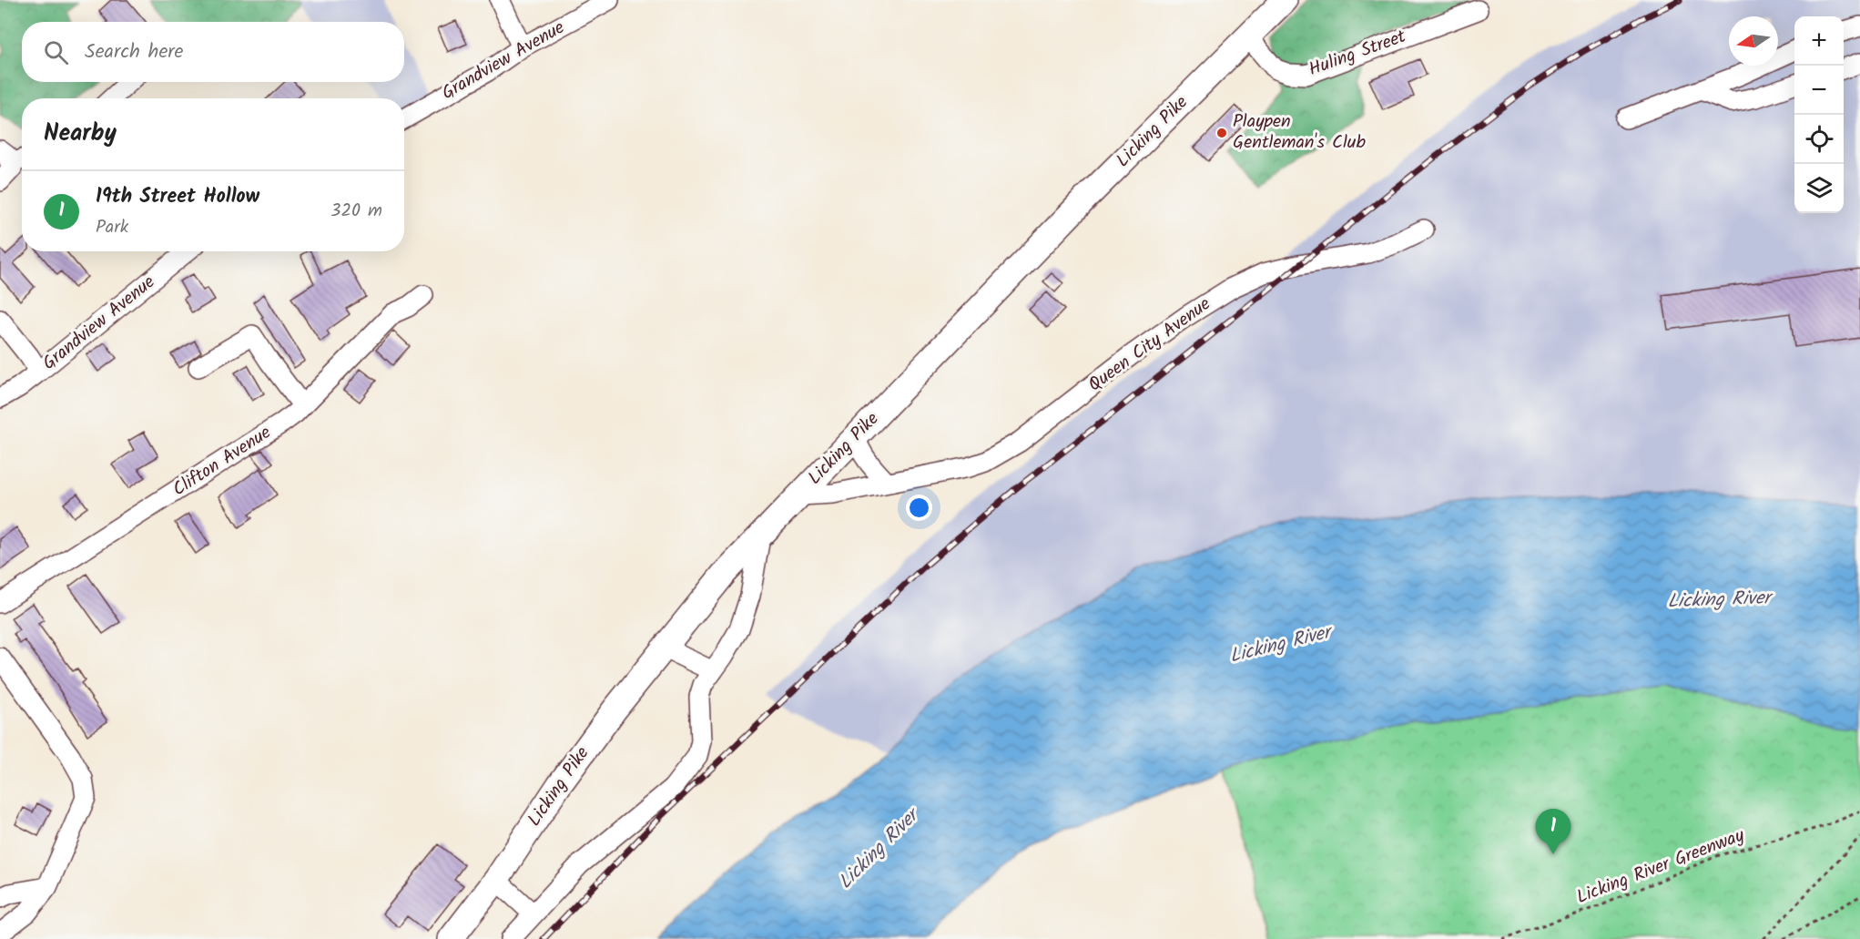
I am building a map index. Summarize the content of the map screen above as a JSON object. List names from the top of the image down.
{
  "streets": {
    "main road": ["Licking Pike"],
    "street": [
      "Huling Street",
      "Grandview Avenue",
      "Queen City Avenue",
      "Clifton Avenue"
    ],
    "path": ["Licking River Greenway"]
  },
  "crossings": [
    ["Huling Street", "Licking Pike"],
    ["Licking Pike", "Queen City Avenue"]
  ],
  "water": ["Licking River"],
  "places": ["Playpen Gentleman's Club"],
  "north": "left",
  "page": {
    "map_buttons": ["+", "−"],
    "search": "Search here",
    "heading": "Nearby",
    "list": [
      {
        "mark": "1",
        "name": "19th Street Hollow",
        "note": "Park",
        "value": "320 m"
      }
    ],
    "pins": "1"
  }
}
